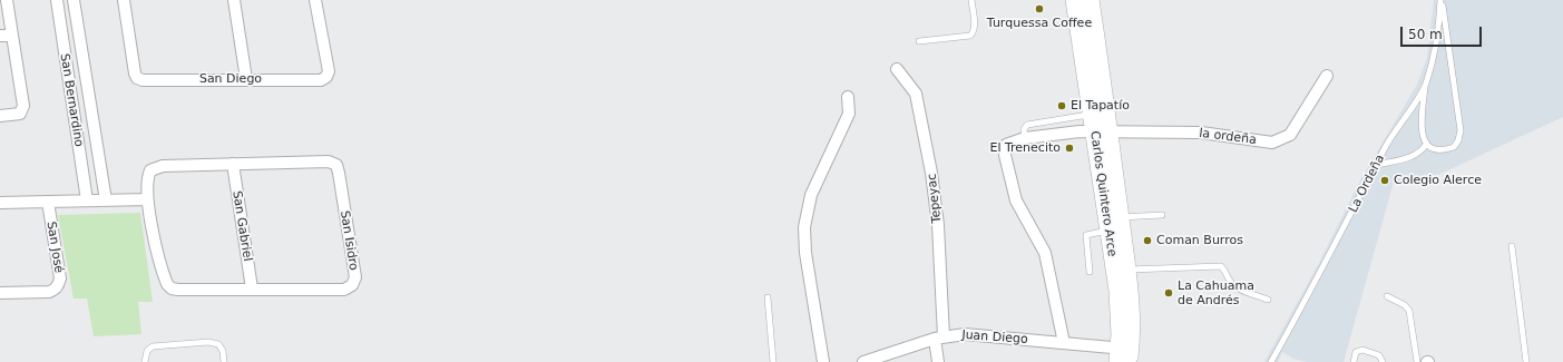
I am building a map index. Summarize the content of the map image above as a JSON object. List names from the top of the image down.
{
  "streets": {
    "main road": ["Carlos Quintero Arce"],
    "street": [
      "San Diego",
      "San Bernardino",
      "la ordeña",
      "Tepeyac",
      "San Gabriel",
      "San Isidro",
      "San José",
      "Juan Diego"
    ],
    "lane": ["La Ordeña"]
  },
  "crossings": [
    ["la ordeña", "Carlos Quintero Arce"],
    ["la ordeña", "Juan Diego"],
    ["Carlos Quintero Arce", "Juan Diego"],
    ["Tepeyac", "Juan Diego"],
    ["San Gabriel", "San Isidro"]
  ],
  "places": [
    "Turquessa Coffee",
    "El Tapatío",
    "El Trenecito",
    "Colegio Alerce",
    "Coman Burros",
    "La Cahuama de Andrés"
  ],
  "scale_bar": "50 m"
}
